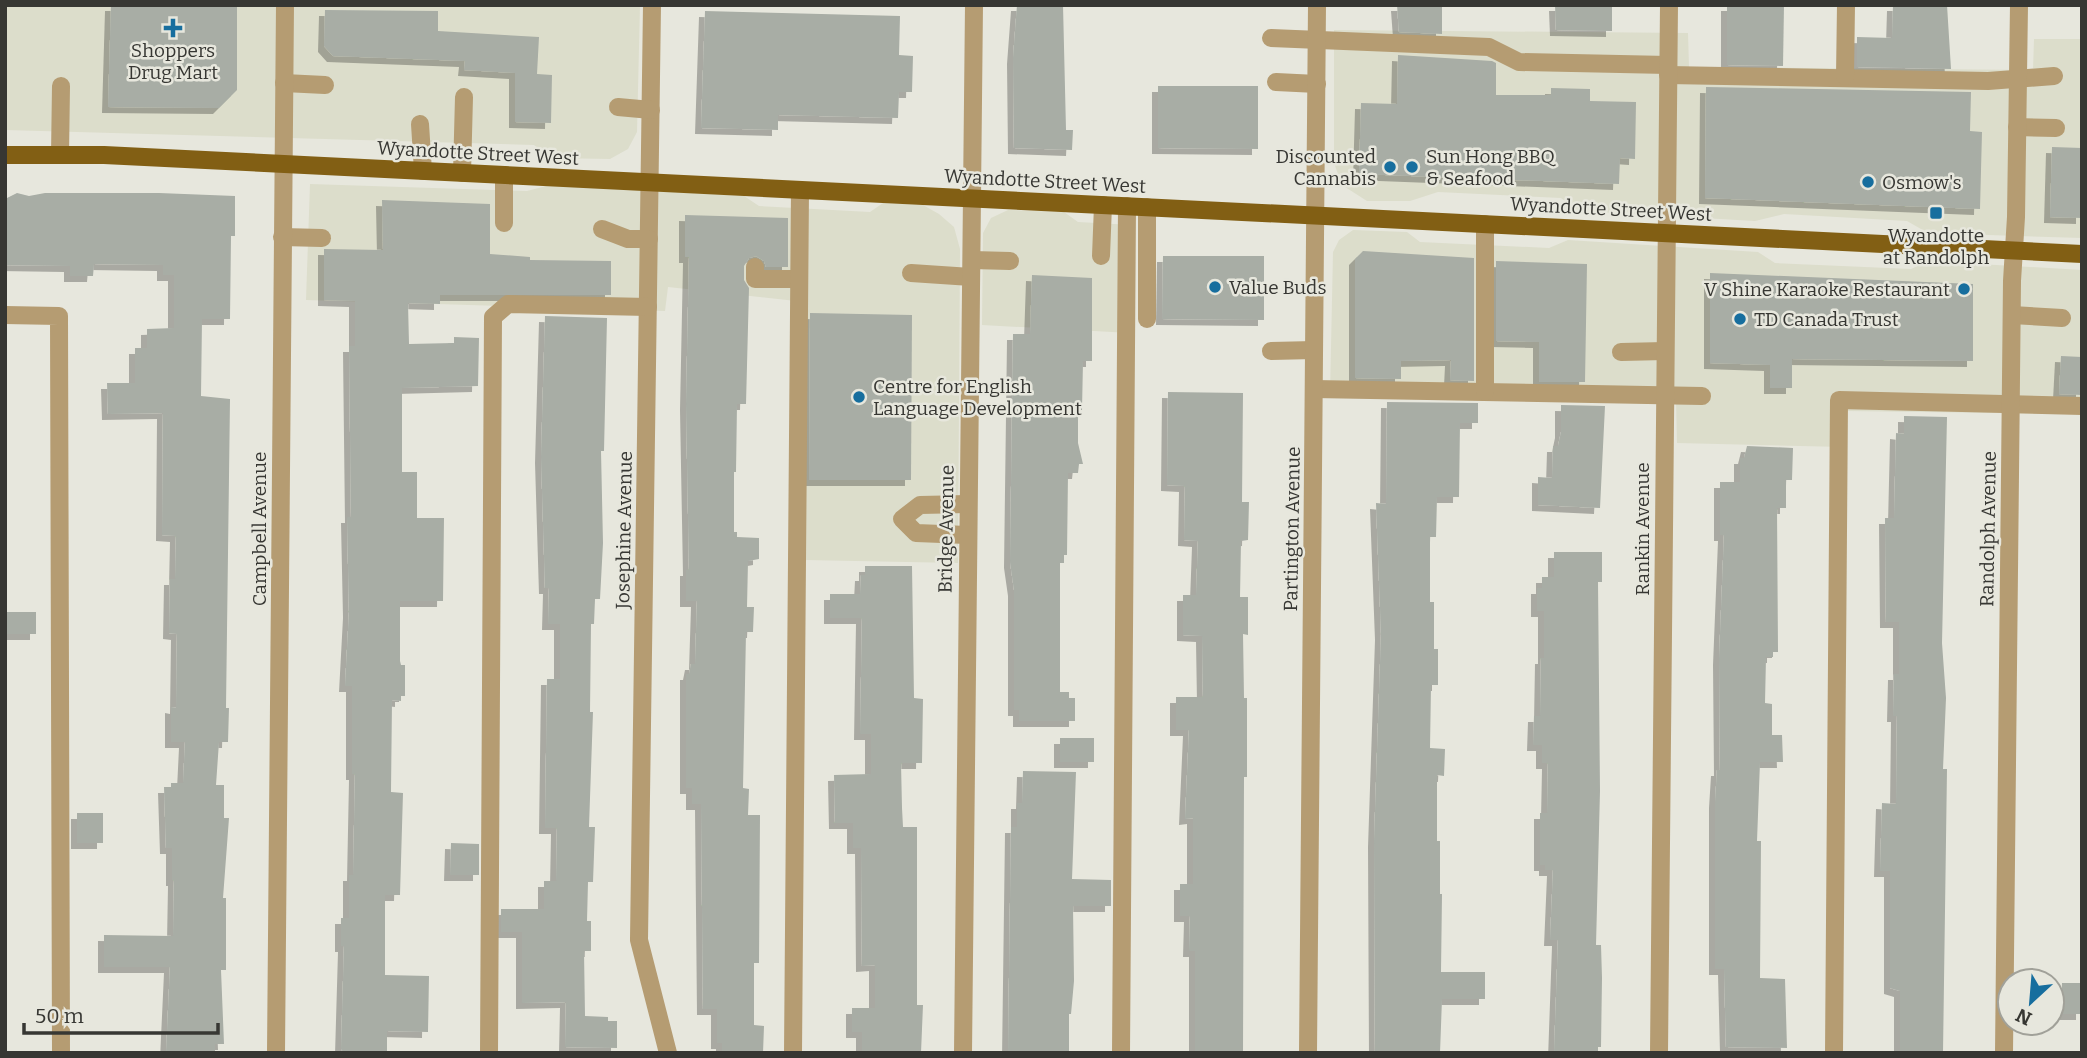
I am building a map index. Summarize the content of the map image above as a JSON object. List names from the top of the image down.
{
  "streets": {
    "main road": ["Wyandotte Street West"],
    "street": [
      "Campbell Avenue",
      "Bridge Avenue",
      "Partington Avenue",
      "Rankin Avenue",
      "Randolph Avenue",
      "Josephine Avenue"
    ]
  },
  "crossings": [
    ["Wyandotte Street West", "Campbell Avenue"],
    ["Wyandotte Street West", "Bridge Avenue"],
    ["Wyandotte Street West", "Partington Avenue"],
    ["Wyandotte Street West", "Rankin Avenue"],
    ["Wyandotte Street West", "Randolph Avenue"],
    ["Wyandotte Street West", "Josephine Avenue"]
  ],
  "places": {
    "health": ["Shoppers Drug Mart"],
    "other": [
      "Discounted Cannabis",
      "Sun Hong BBQ & Seafood",
      "Osmow's",
      "Value Buds",
      "V Shine Karaoke Restaurant",
      "TD Canada Trust",
      "Centre for English Language Development"
    ],
    "transit": ["Wyandotte at Randolph"]
  },
  "scale_bar": "50 m",
  "north": "bottom left"
}
